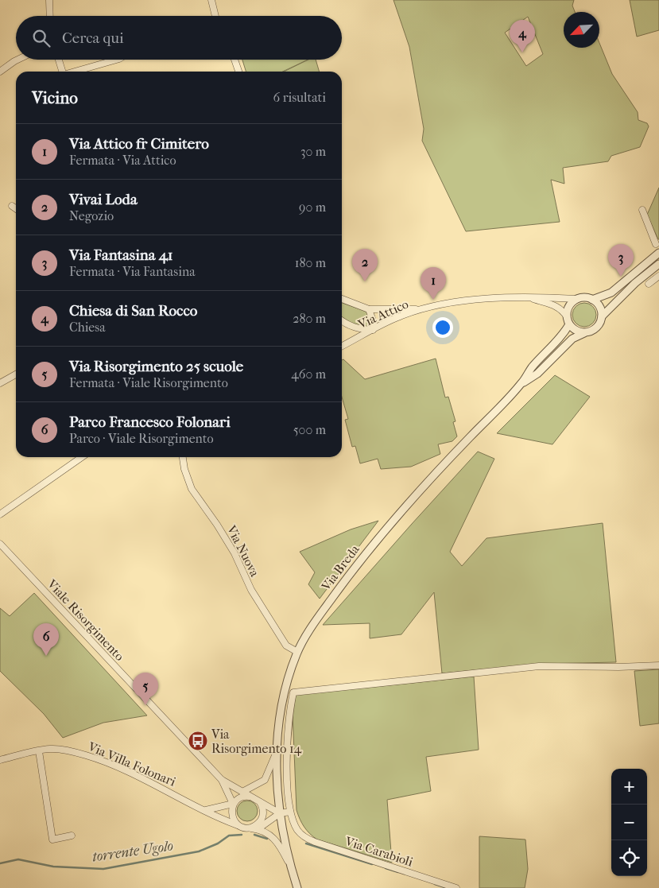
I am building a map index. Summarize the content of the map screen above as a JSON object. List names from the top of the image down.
{
  "streets": {
    "street": [
      "Via Attico",
      "Via Nuova",
      "Via Breda",
      "Viale Risorgimento",
      "Via Villa Folonari",
      "Via Carabioli"
    ]
  },
  "crossings": [
    ["Via Attico", "Via Breda"],
    ["Via Nuova", "Via Breda"],
    ["Via Breda", "Viale Risorgimento"],
    ["Viale Risorgimento", "Via Villa Folonari"]
  ],
  "water": ["torrente Ugolo"],
  "places": {
    "bus stop": ["Via Risorgimento 14"]
  },
  "north": "bottom left",
  "page": {
    "search": "Cerca qui",
    "pins": [
      "4",
      "3",
      "2",
      "1",
      "6",
      "5"
    ],
    "heading": ["Vicino", "6 risultati"],
    "list": [
      {
        "mark": "1",
        "name": "Via Attico fr Cimitero",
        "note": "Fermata · Via Attico",
        "value": "30 m"
      },
      {
        "mark": "2",
        "name": "Vivai Loda",
        "note": "Negozio",
        "value": "90 m"
      },
      {
        "mark": "3",
        "name": "Via Fantasina 41",
        "note": "Fermata · Via Fantasina",
        "value": "180 m"
      },
      {
        "mark": "4",
        "name": "Chiesa di San Rocco",
        "note": "Chiesa",
        "value": "280 m"
      },
      {
        "mark": "5",
        "name": "Via Risorgimento 25 scuole",
        "note": "Fermata · Viale Risorgimento",
        "value": "460 m"
      },
      {
        "mark": "6",
        "name": "Parco Francesco Folonari",
        "note": "Parco · Viale Risorgimento",
        "value": "500 m"
      }
    ],
    "map_buttons": ["+", "−"]
  }
}
